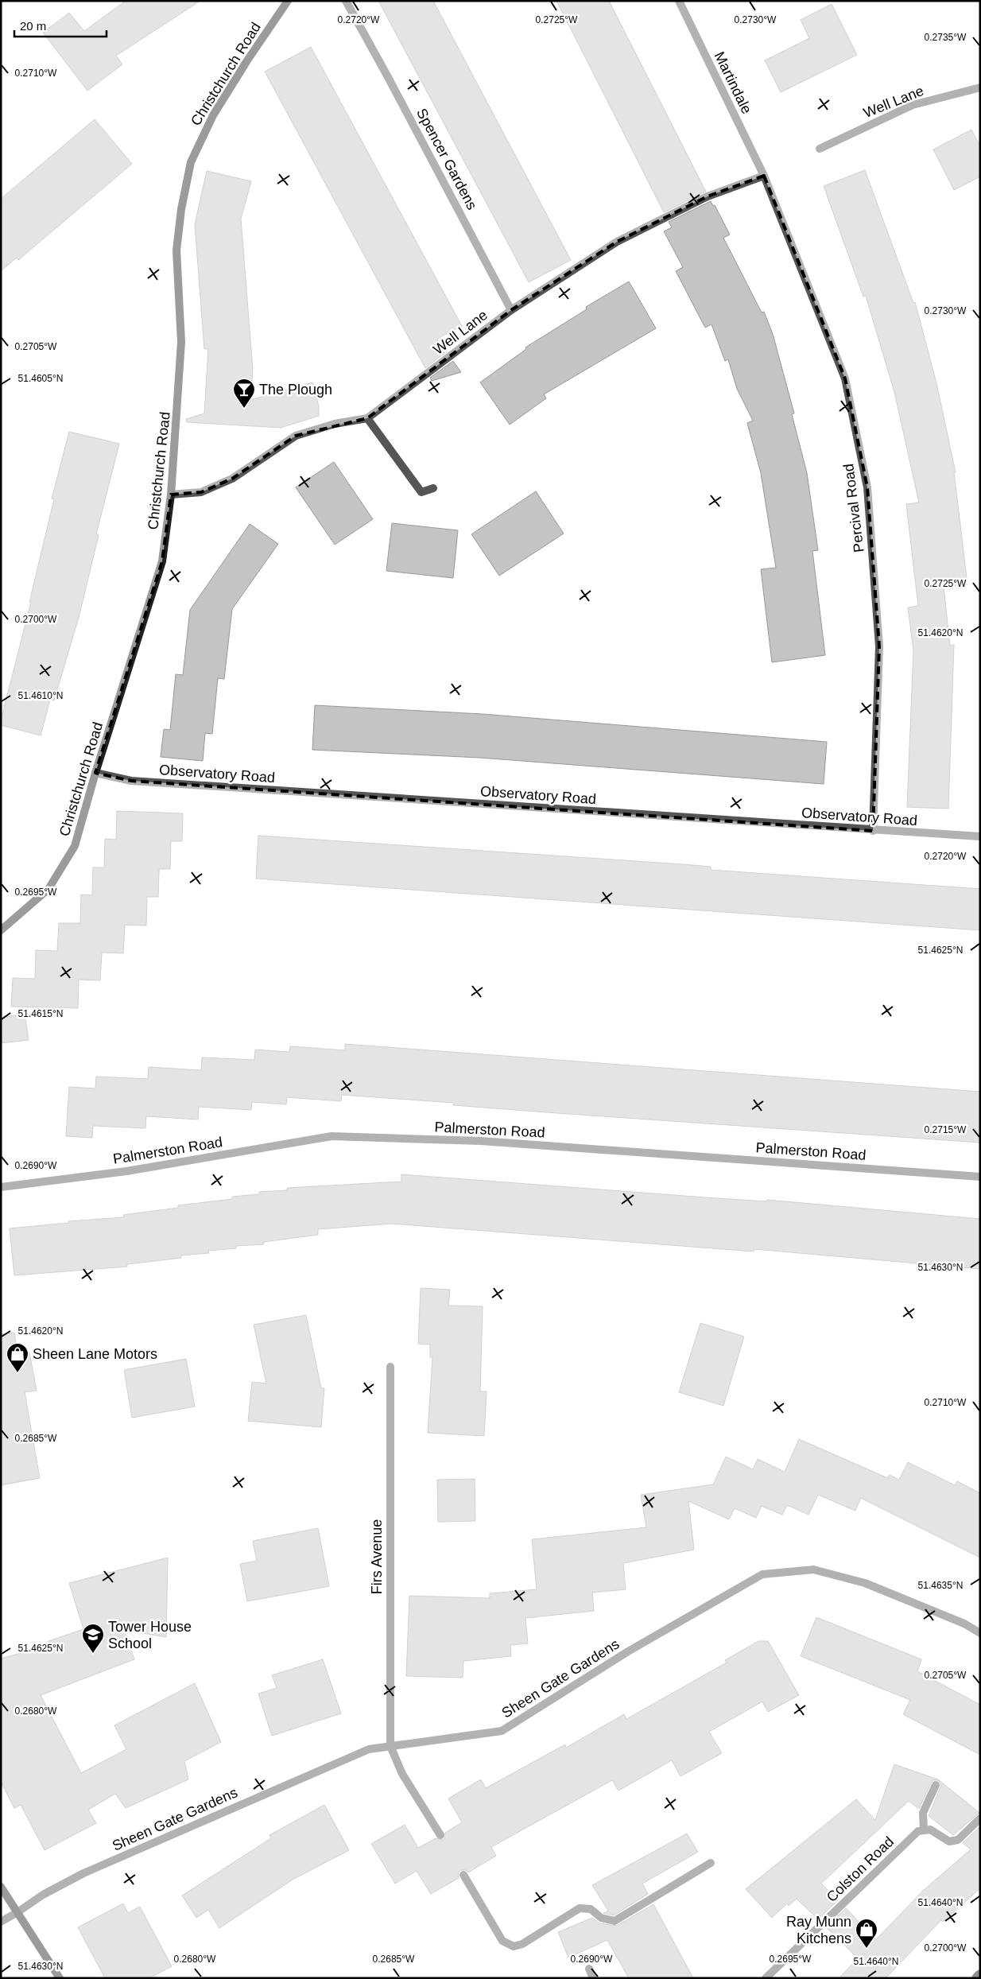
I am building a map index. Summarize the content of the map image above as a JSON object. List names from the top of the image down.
{
  "streets": {
    "street": [
      "Christchurch Road",
      "Martindale",
      "Well Lane",
      "Spencer Gardens",
      "Percival Road",
      "Observatory Road",
      "Palmerston Road",
      "Firs Avenue",
      "Sheen Gate Gardens",
      "Colston Road"
    ]
  },
  "crossings": [
    ["Christchurch Road", "Well Lane"],
    ["Christchurch Road", "Observatory Road"],
    ["Martindale", "Well Lane"],
    ["Martindale", "Percival Road"],
    ["Well Lane", "Spencer Gardens"],
    ["Well Lane", "Percival Road"],
    ["Percival Road", "Observatory Road"],
    ["Firs Avenue", "Sheen Gate Gardens"]
  ],
  "places": {
    "bar": ["The Plough"],
    "shop": ["Sheen Lane Motors", "Ray Munn Kitchens"],
    "school or university": ["Tower House School"]
  },
  "scale_bar": "20 m",
  "coordinates": [
    "0.2720°W",
    "0.2725°W",
    "0.2730°W",
    "0.2735°W",
    "0.2710°W",
    "0.2705°W",
    "51.4605°N",
    "0.2700°W",
    "51.4620°N",
    "51.4610°N",
    "0.2695°W",
    "51.4625°N",
    "51.4615°N",
    "0.2715°W",
    "0.2690°W",
    "51.4630°N",
    "0.2685°W",
    "51.4635°N",
    "0.2680°W",
    "51.4640°N"
  ]
}
